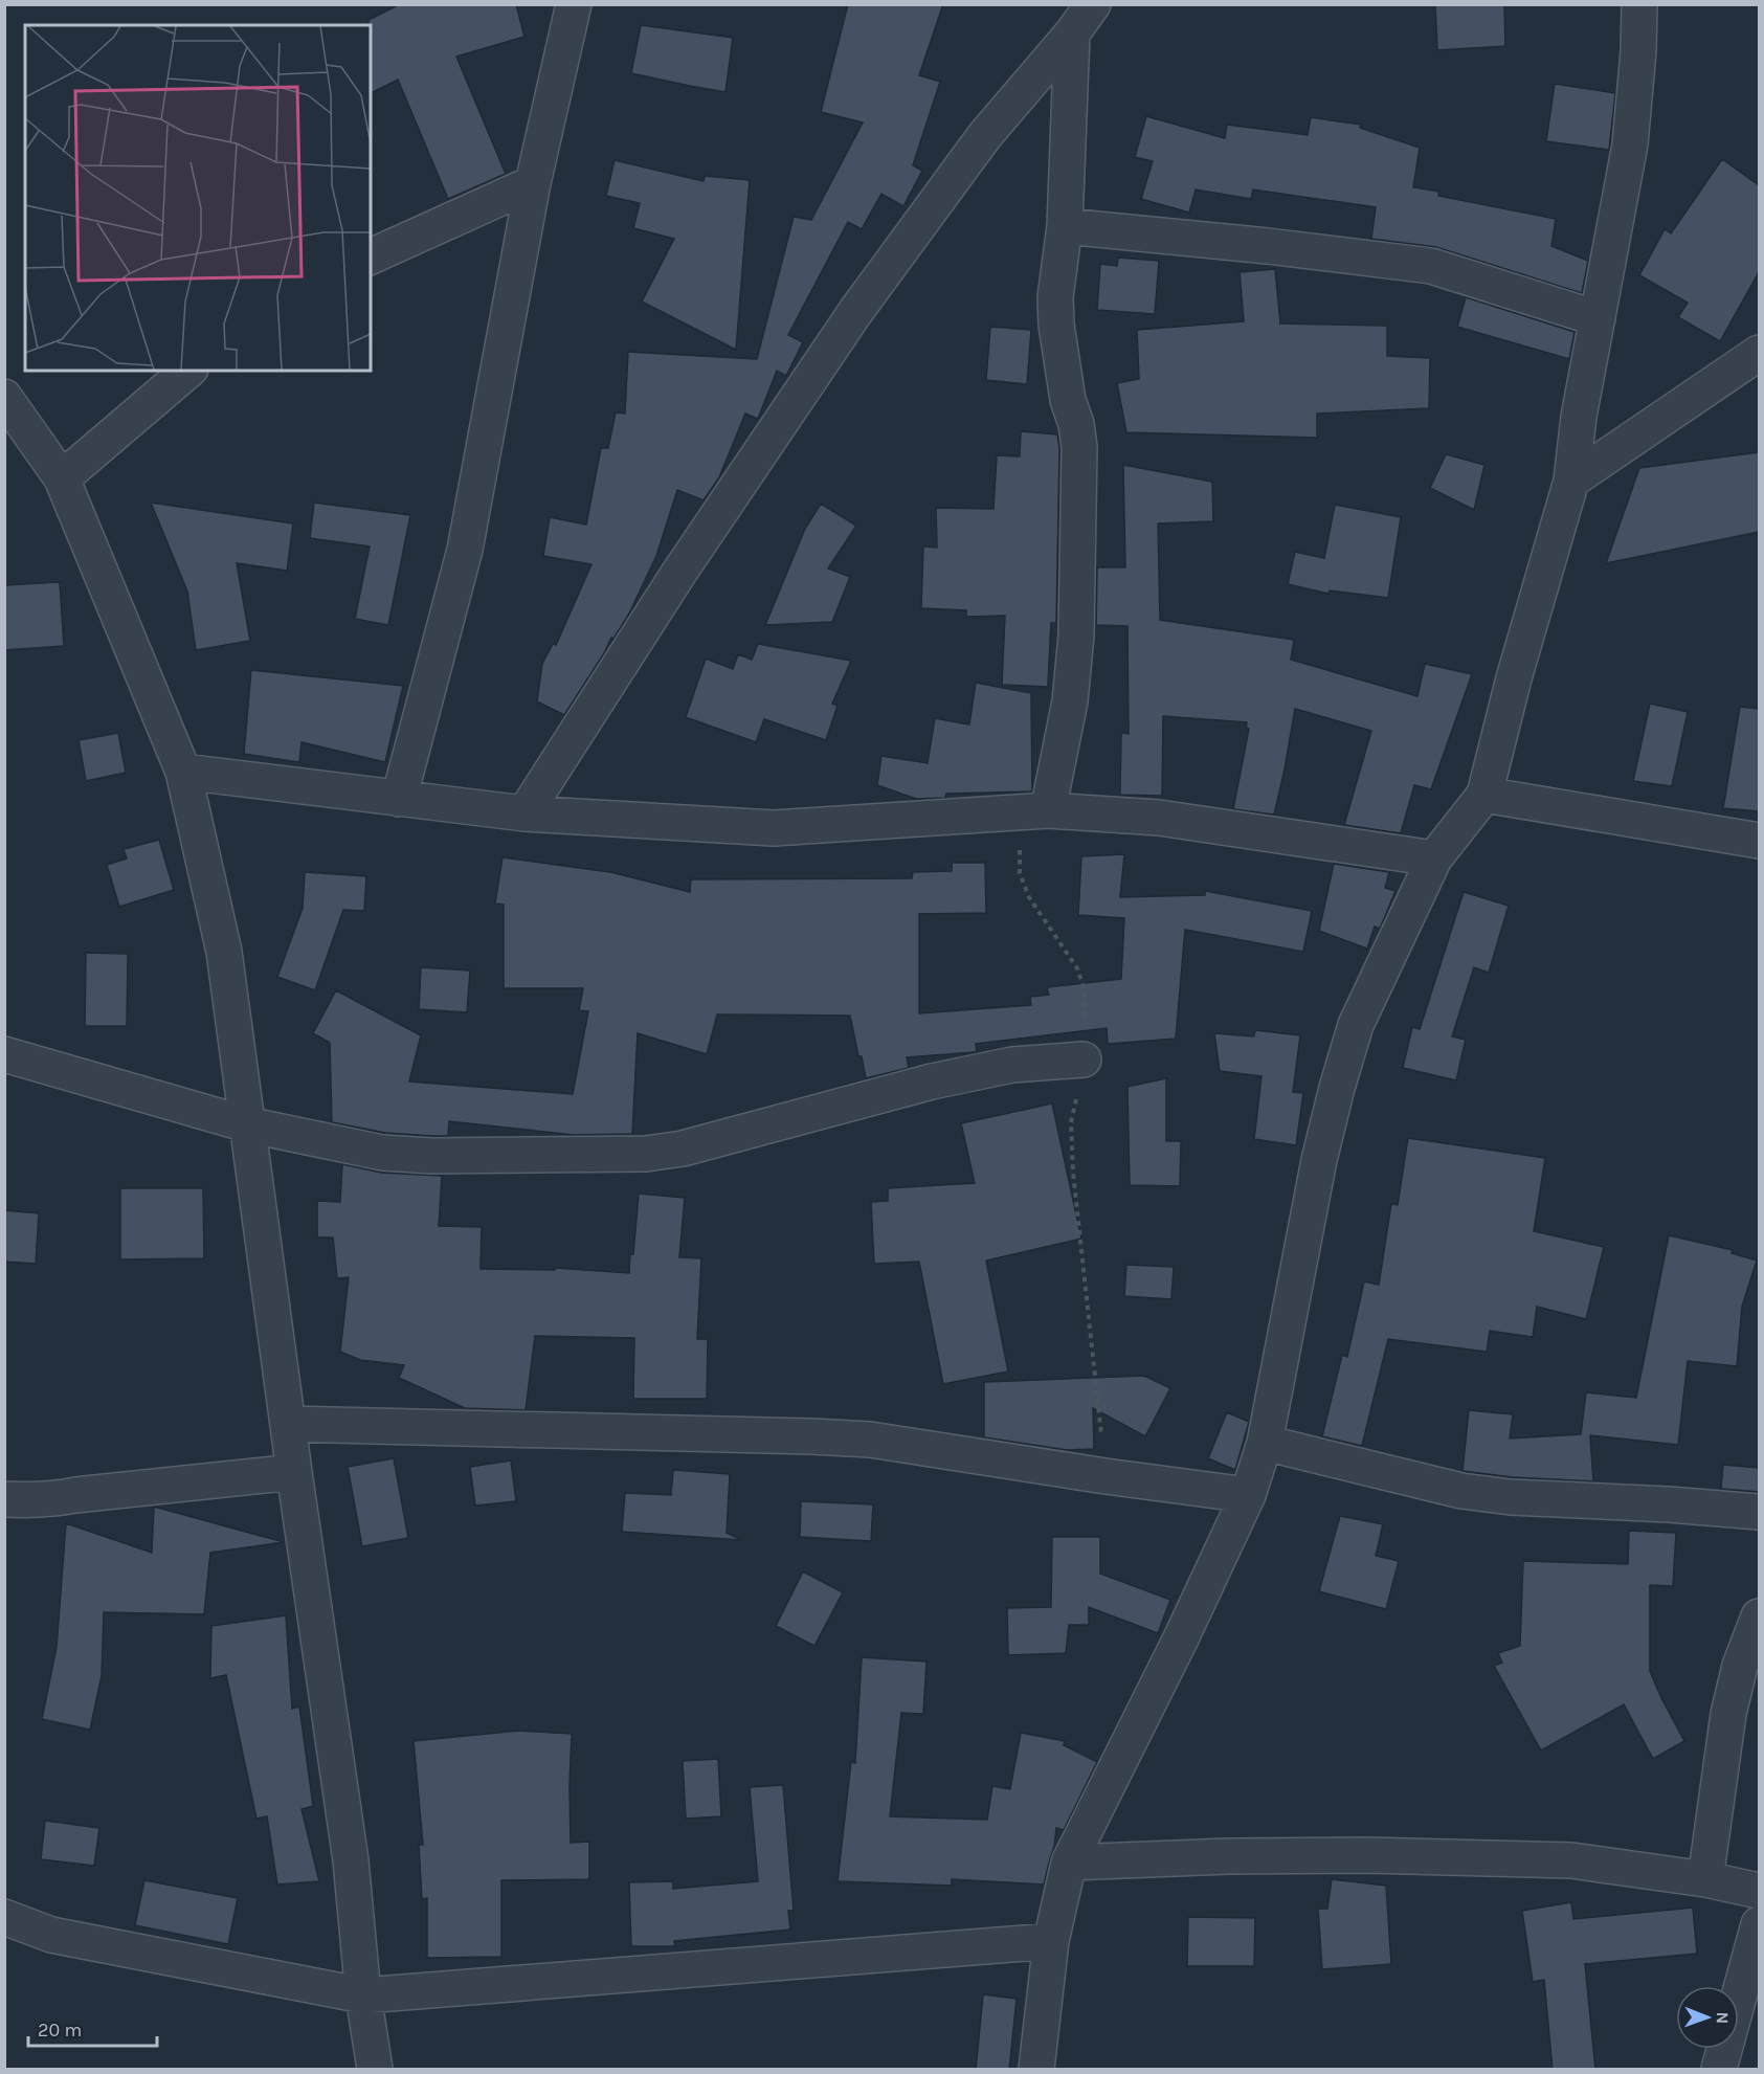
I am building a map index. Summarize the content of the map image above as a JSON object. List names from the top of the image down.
{
  "scale_bar": "20 m",
  "north": "right"
}
